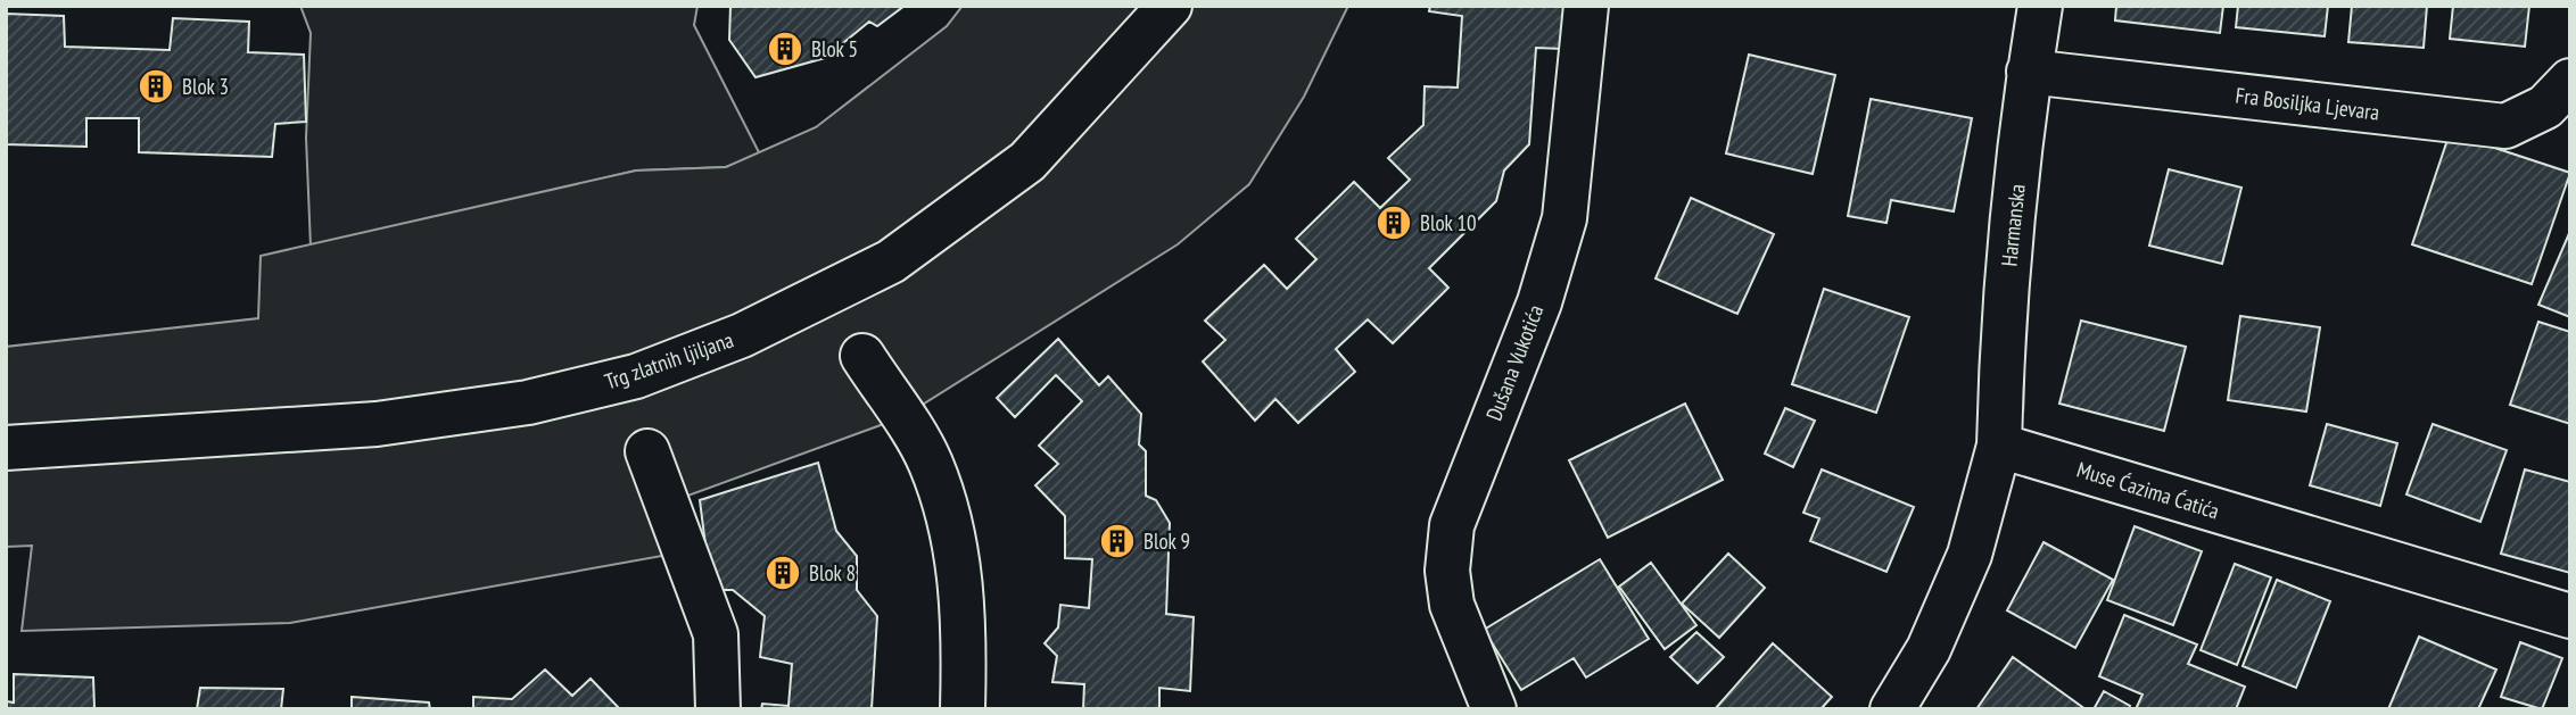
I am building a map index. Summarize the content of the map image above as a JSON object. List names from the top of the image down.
{
  "streets": {
    "street": [
      "Fra Bosiljka Ljevara",
      "Harmanska",
      "Trg zlatnih ljiljana",
      "Dušana Vukotića",
      "Muse Ćazima Ćatića"
    ]
  },
  "crossings": [
    ["Fra Bosiljka Ljevara", "Harmanska"],
    ["Harmanska", "Muse Ćazima Ćatića"]
  ],
  "places": {
    "building": [
      "Blok 5",
      "Blok 3",
      "Blok 10",
      "Blok 9",
      "Blok 8"
    ]
  }
}
